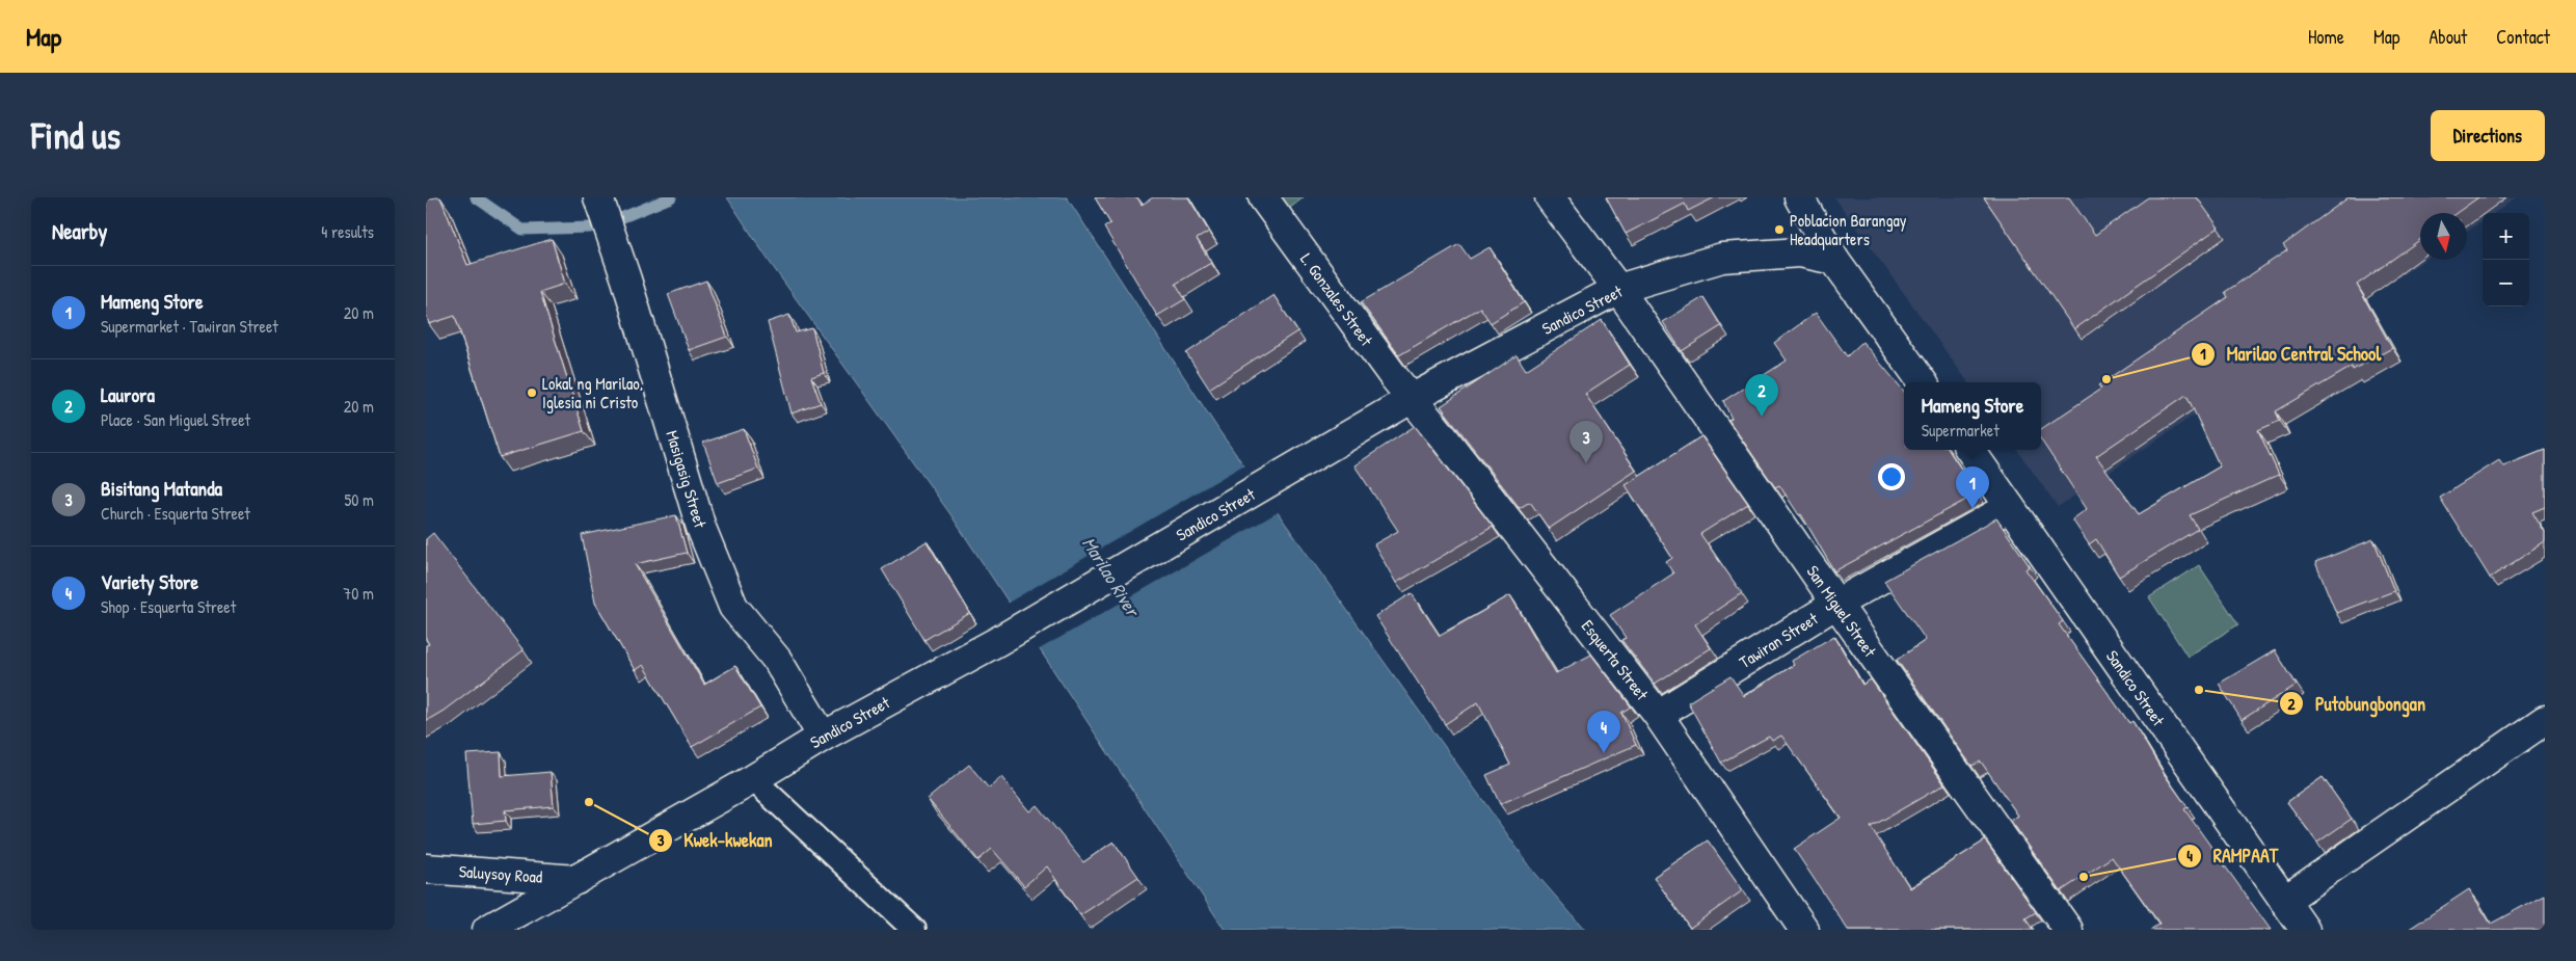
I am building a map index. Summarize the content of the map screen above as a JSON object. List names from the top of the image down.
{
  "streets": {
    "street": [
      "L. Gonzales Street",
      "Sandico Street",
      "Masigasig Street",
      "San Miguel Street",
      "Tawiran Street",
      "Esquerta Street",
      "Saluysoy Road"
    ]
  },
  "crossings": [
    ["L. Gonzales Street", "Sandico Street"],
    ["L. Gonzales Street", "Esquerta Street"],
    ["Sandico Street", "Masigasig Street"],
    ["Sandico Street", "San Miguel Street"],
    ["Sandico Street", "Tawiran Street"],
    ["Sandico Street", "Esquerta Street"],
    ["Sandico Street", "Saluysoy Road"],
    ["San Miguel Street", "Tawiran Street"],
    ["Tawiran Street", "Esquerta Street"]
  ],
  "water": ["Marilao River"],
  "places": [
    "Poblacion Barangay Headquarters",
    "Marilao Central School",
    "Lokal ng Marilao, Iglesia ni Cristo",
    "Putobungbongan",
    "Kwek-kwekan",
    "RAMPAAT"
  ],
  "north": "bottom",
  "page": {
    "header": "Map",
    "nav": [
      "Home",
      "Map",
      "About",
      "Contact"
    ],
    "buttons": "Directions",
    "title": "Find us",
    "heading": ["Nearby", "4 results"],
    "map_buttons": ["+", "−"],
    "list": [
      {
        "mark": "1",
        "name": "Mameng Store",
        "note": "Supermarket · Tawiran Street",
        "value": "20 m"
      },
      {
        "mark": "2",
        "name": "Laurora",
        "note": "Place · San Miguel Street",
        "value": "20 m"
      },
      {
        "mark": "3",
        "name": "Bisitang Matanda",
        "note": "Church · Esquerta Street",
        "value": "50 m"
      },
      {
        "mark": "4",
        "name": "Variety Store",
        "note": "Shop · Esquerta Street",
        "value": "70 m"
      }
    ],
    "pins": [
      "2",
      "3",
      "1",
      "4"
    ],
    "popup": ["Mameng Store", "Supermarket"]
  }
}
